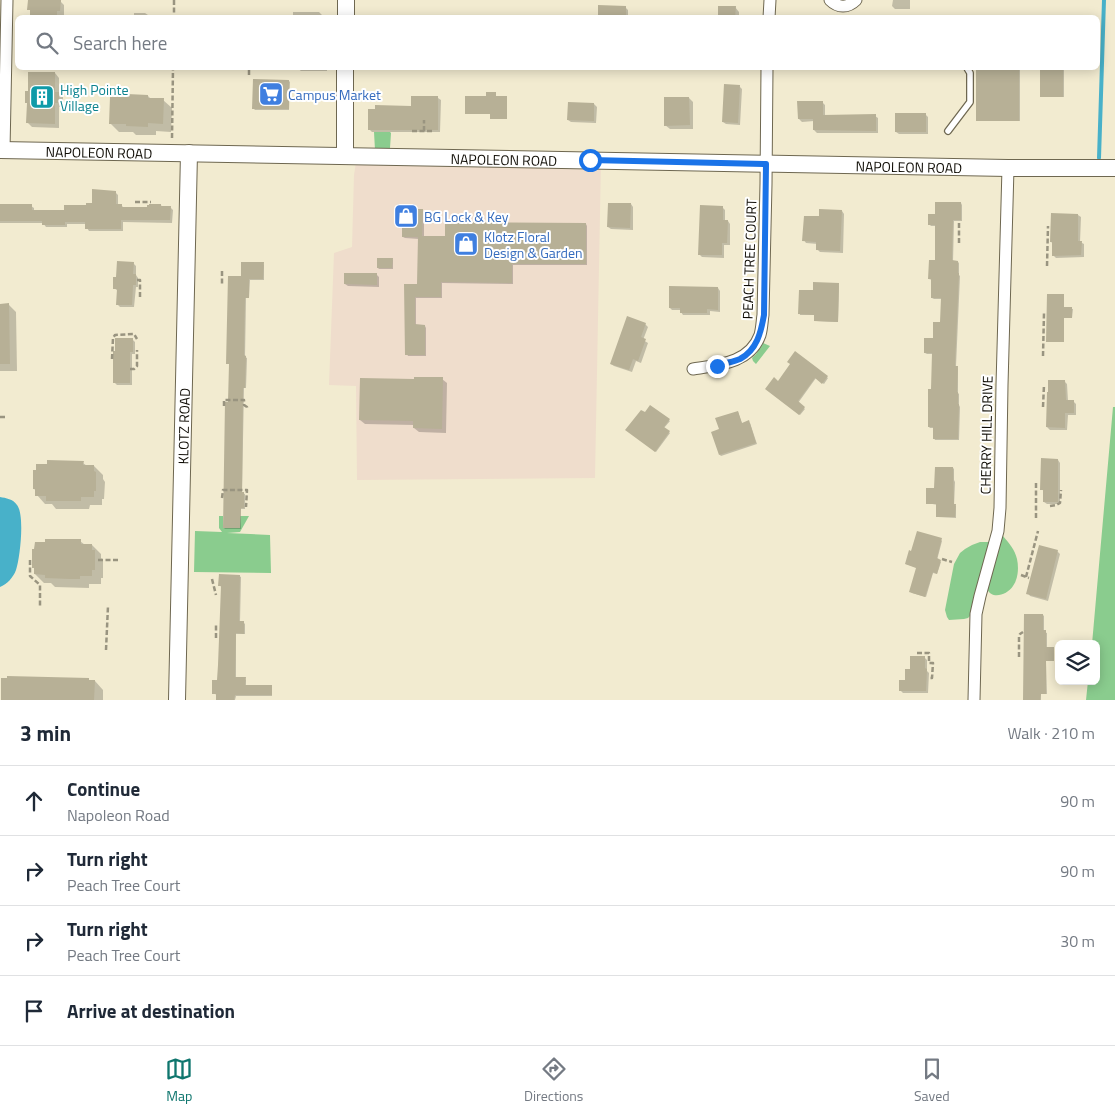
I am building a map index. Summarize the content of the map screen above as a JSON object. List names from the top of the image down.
{
  "streets": {
    "main road": ["NAPOLEON ROAD", "KLOTZ ROAD"],
    "street": ["PEACH TREE COURT", "CHERRY HILL DRIVE"]
  },
  "crossings": [
    ["NAPOLEON ROAD", "PEACH TREE COURT"],
    ["NAPOLEON ROAD", "KLOTZ ROAD"],
    ["NAPOLEON ROAD", "CHERRY HILL DRIVE"]
  ],
  "places": {
    "supermarket": ["Campus Market"],
    "building": ["High Pointe Village"],
    "shop": ["BG Lock & Key", "Klotz Floral Design & Garden"]
  },
  "page": {
    "search": "Search here",
    "heading": ["3 min", "Walk · 210 m"],
    "list": [
      ["Continue", "Napoleon Road", "90 m"],
      ["Turn right", "Peach Tree Court", "90 m"],
      ["Turn right", "Peach Tree Court", "30 m"],
      "Arrive at destination"
    ],
    "nav": ["Map", "Directions", "Saved"]
  }
}
